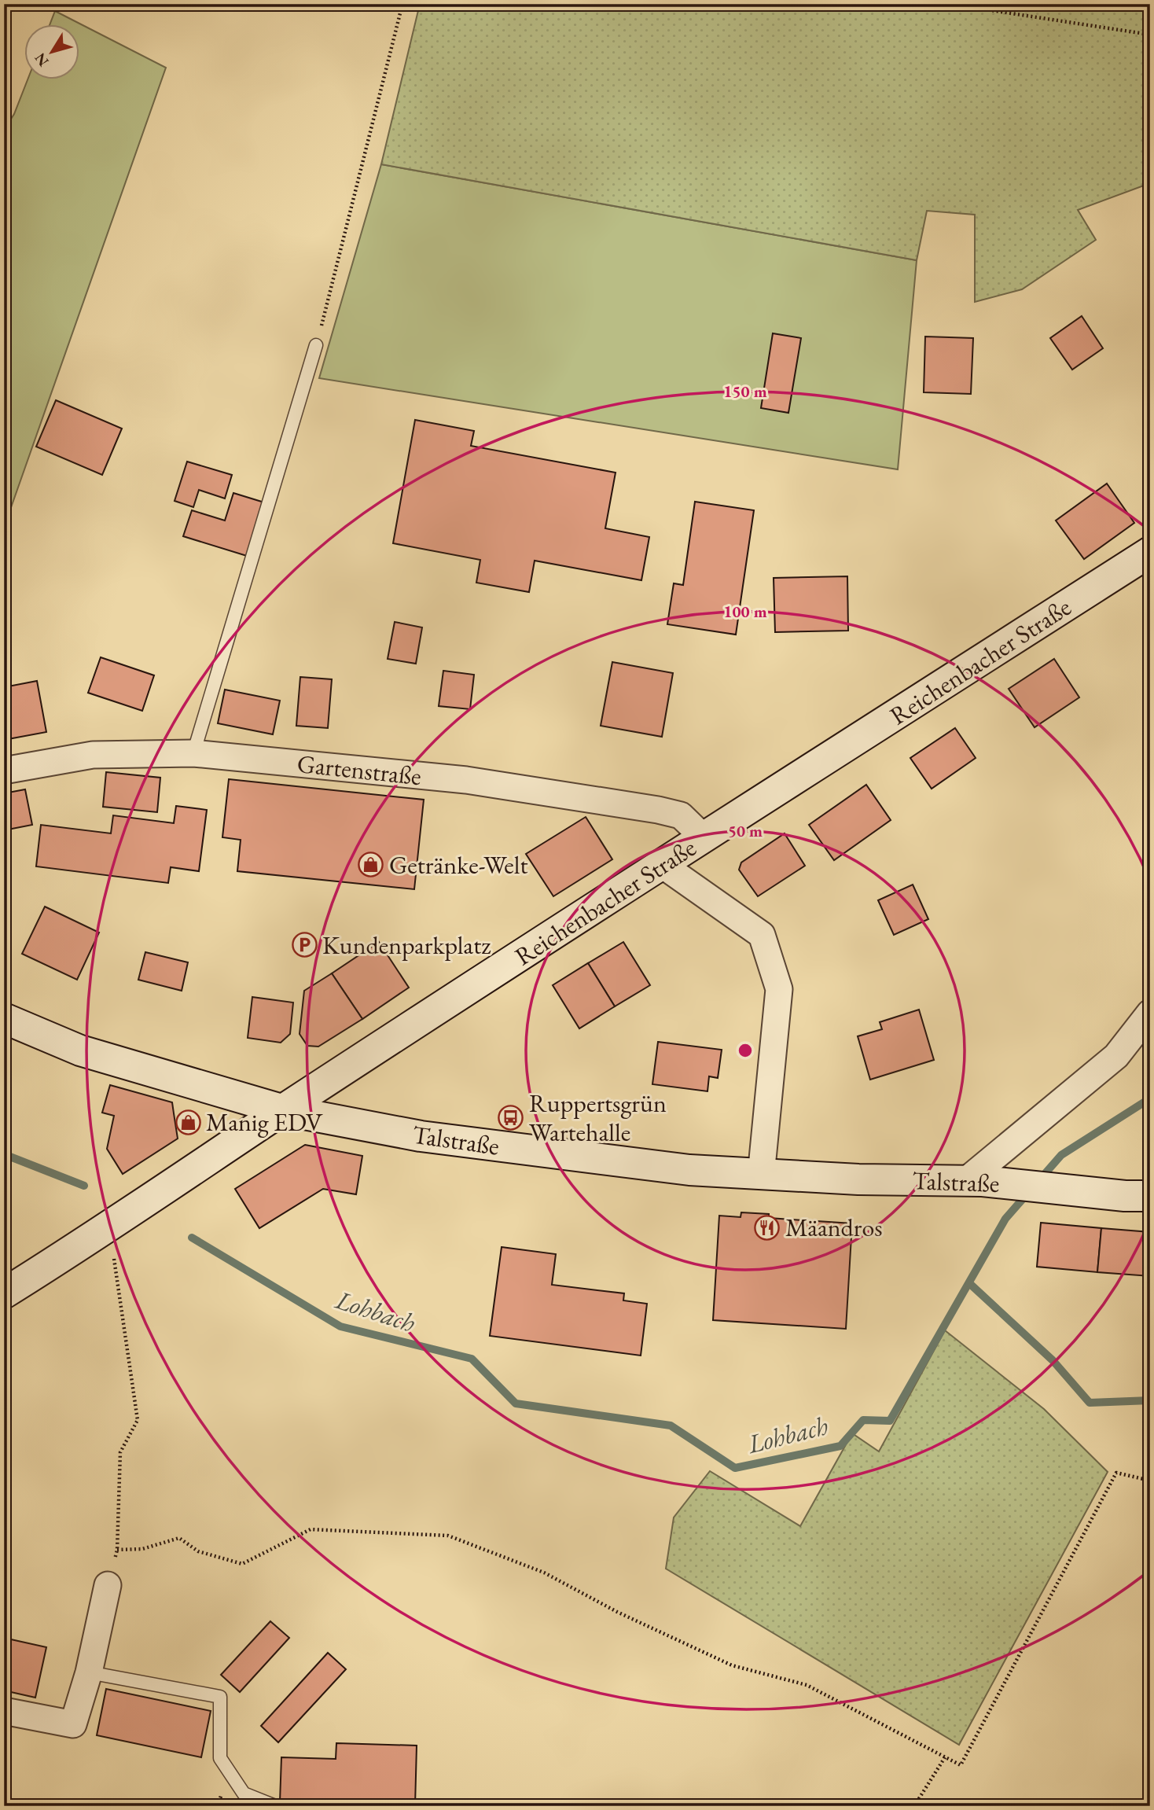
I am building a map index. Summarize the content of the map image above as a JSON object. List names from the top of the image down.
{
  "streets": {
    "street": ["Reichenbacher Straße", "Gartenstraße", "Talstraße"]
  },
  "crossings": [
    ["Reichenbacher Straße", "Gartenstraße"],
    ["Reichenbacher Straße", "Talstraße"]
  ],
  "water": ["Lohbach"],
  "places": {
    "shop": ["Getränke-Welt", "Manig EDV"],
    "parking": ["Kundenparkplatz"],
    "bus stop": ["Ruppertsgrün Wartehalle"],
    "restaurant": ["Mäandros"]
  },
  "north": "bottom left",
  "rings": ["150 m", "100 m", "50 m"]
}
